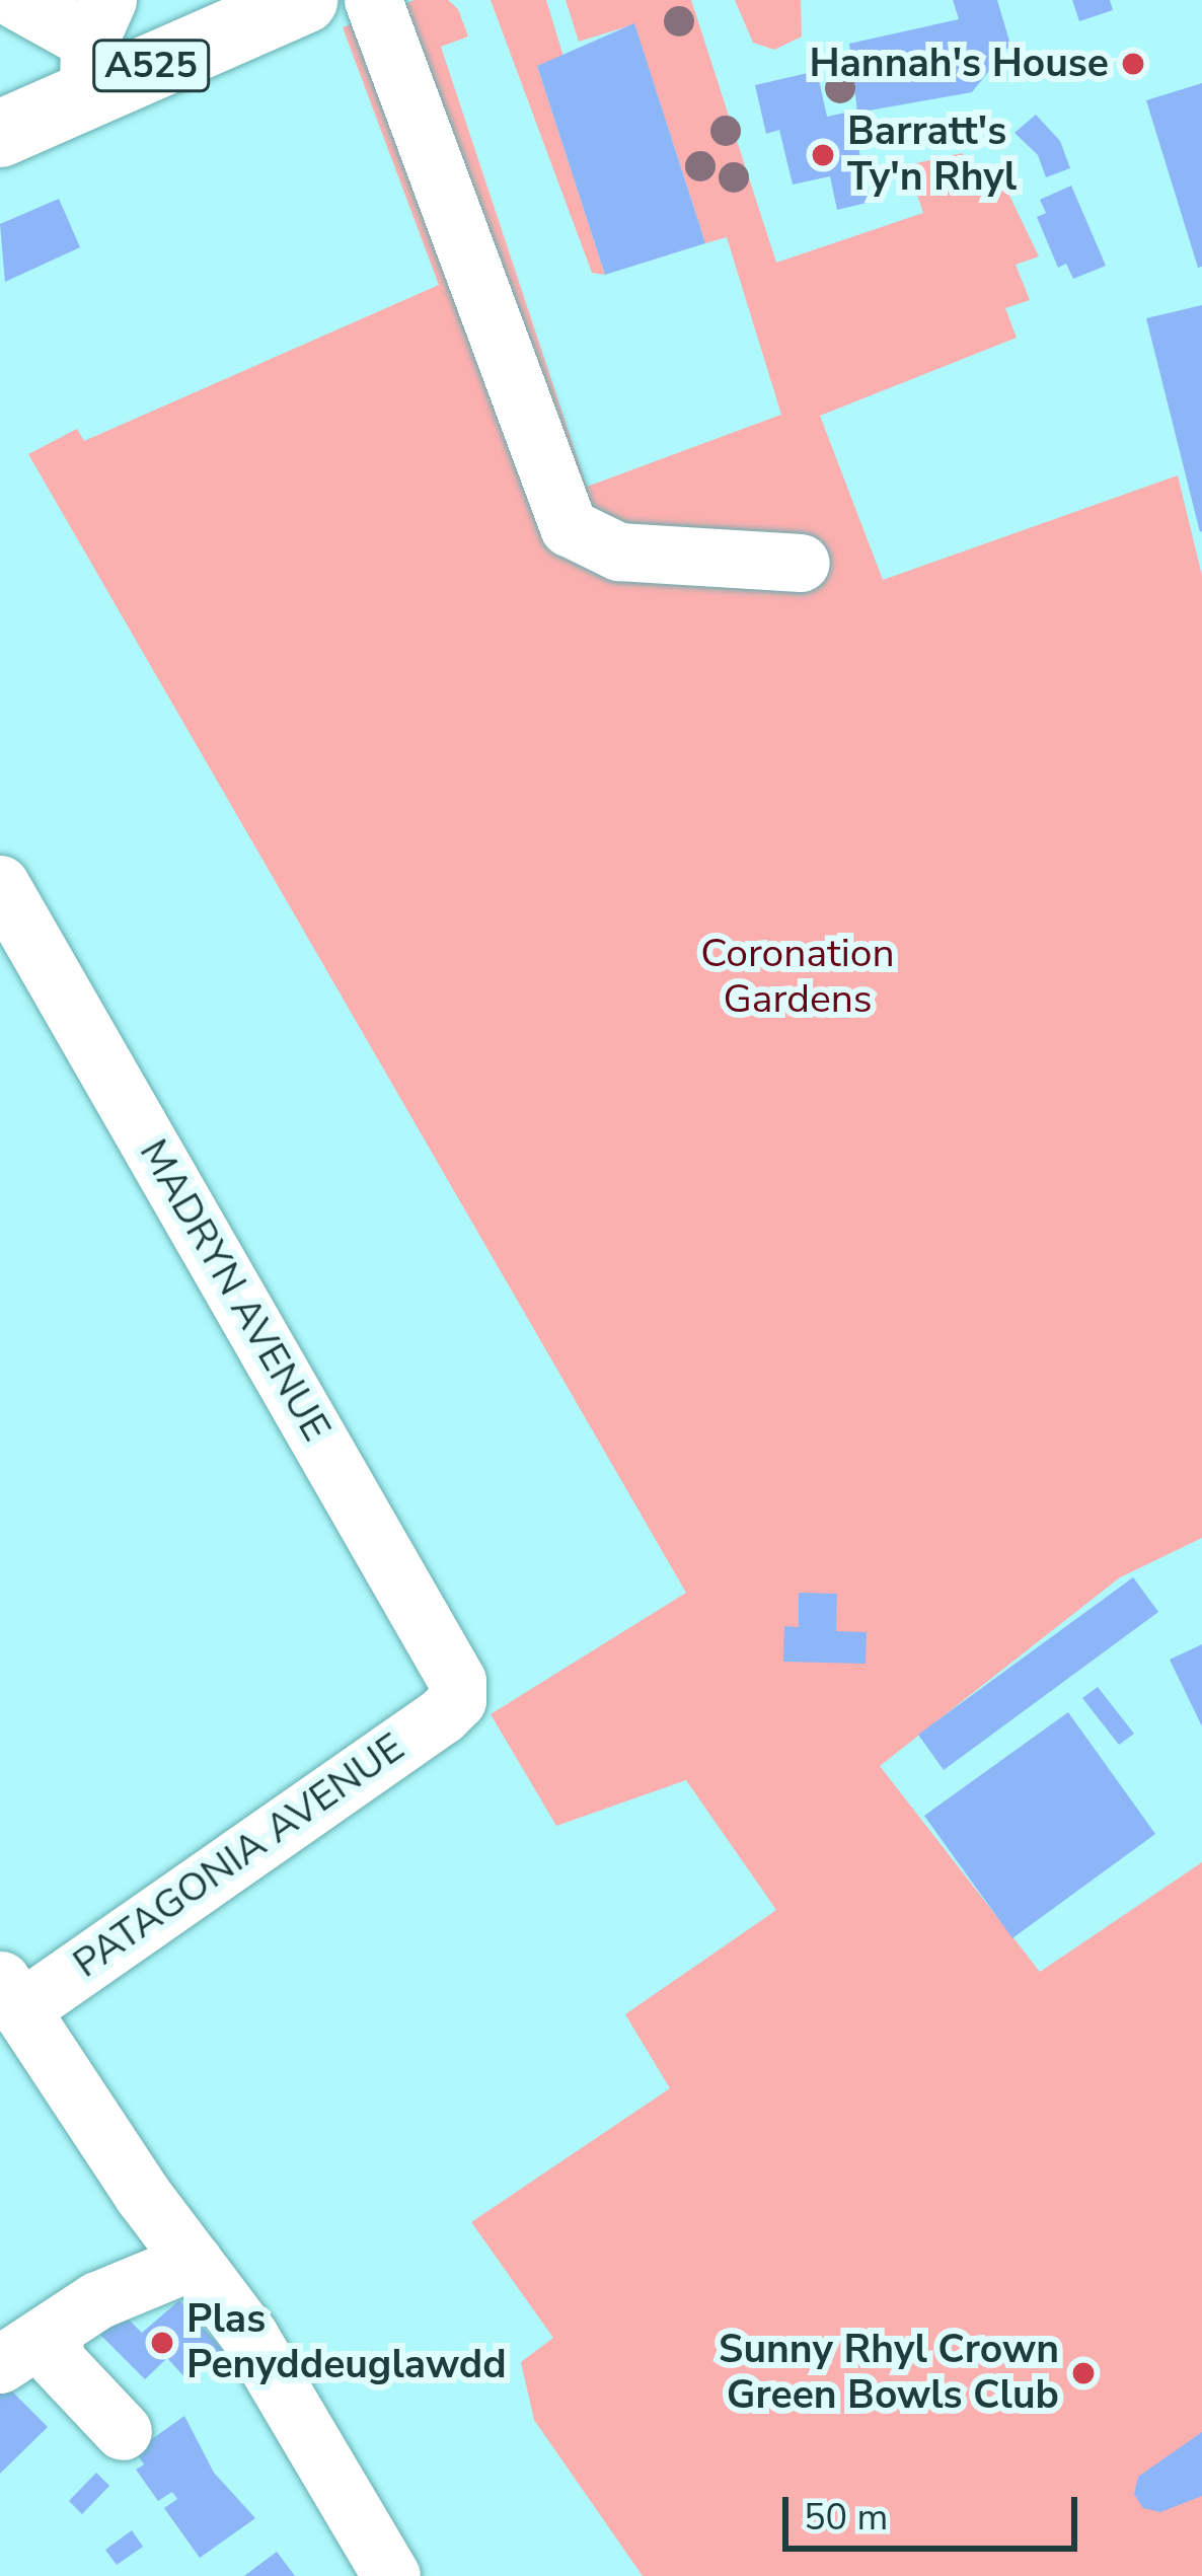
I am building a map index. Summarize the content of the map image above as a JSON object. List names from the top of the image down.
{
  "streets": {
    "main road": ["A525"],
    "street": ["MADRYN AVENUE", "PATAGONIA AVENUE"]
  },
  "crossings": [
    ["MADRYN AVENUE", "PATAGONIA AVENUE"]
  ],
  "parks": ["Coronation Gardens"],
  "places": [
    "Hannah's House",
    "Barratt's Ty'n Rhyl",
    "Plas Penyddeuglawdd",
    "Sunny Rhyl Crown Green Bowls Club"
  ],
  "scale_bar": "50 m"
}
